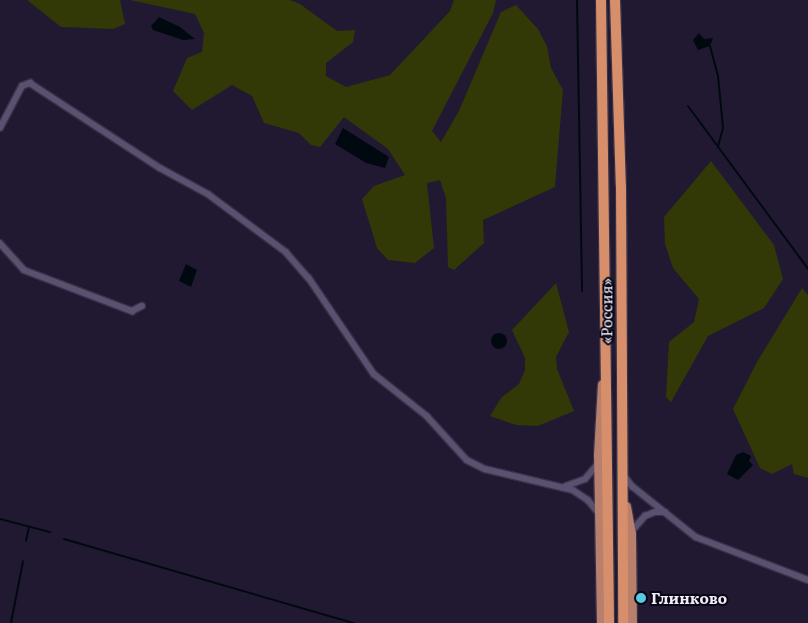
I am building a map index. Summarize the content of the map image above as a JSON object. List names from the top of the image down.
{
  "streets": {
    "highway": ["«Россия»"]
  },
  "places": ["Глинково"]
}
